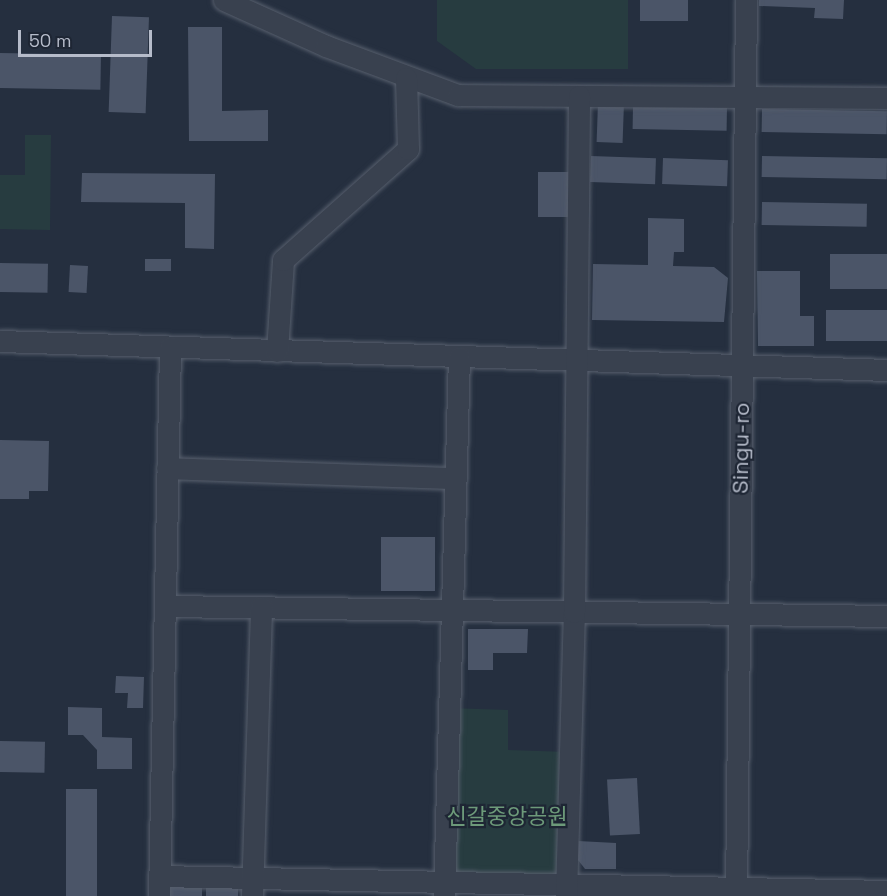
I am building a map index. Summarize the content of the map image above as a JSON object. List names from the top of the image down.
{
  "streets": {
    "street": ["Singu-ro"]
  },
  "parks": ["신갈중앙공원"],
  "scale_bar": "50 m"
}
